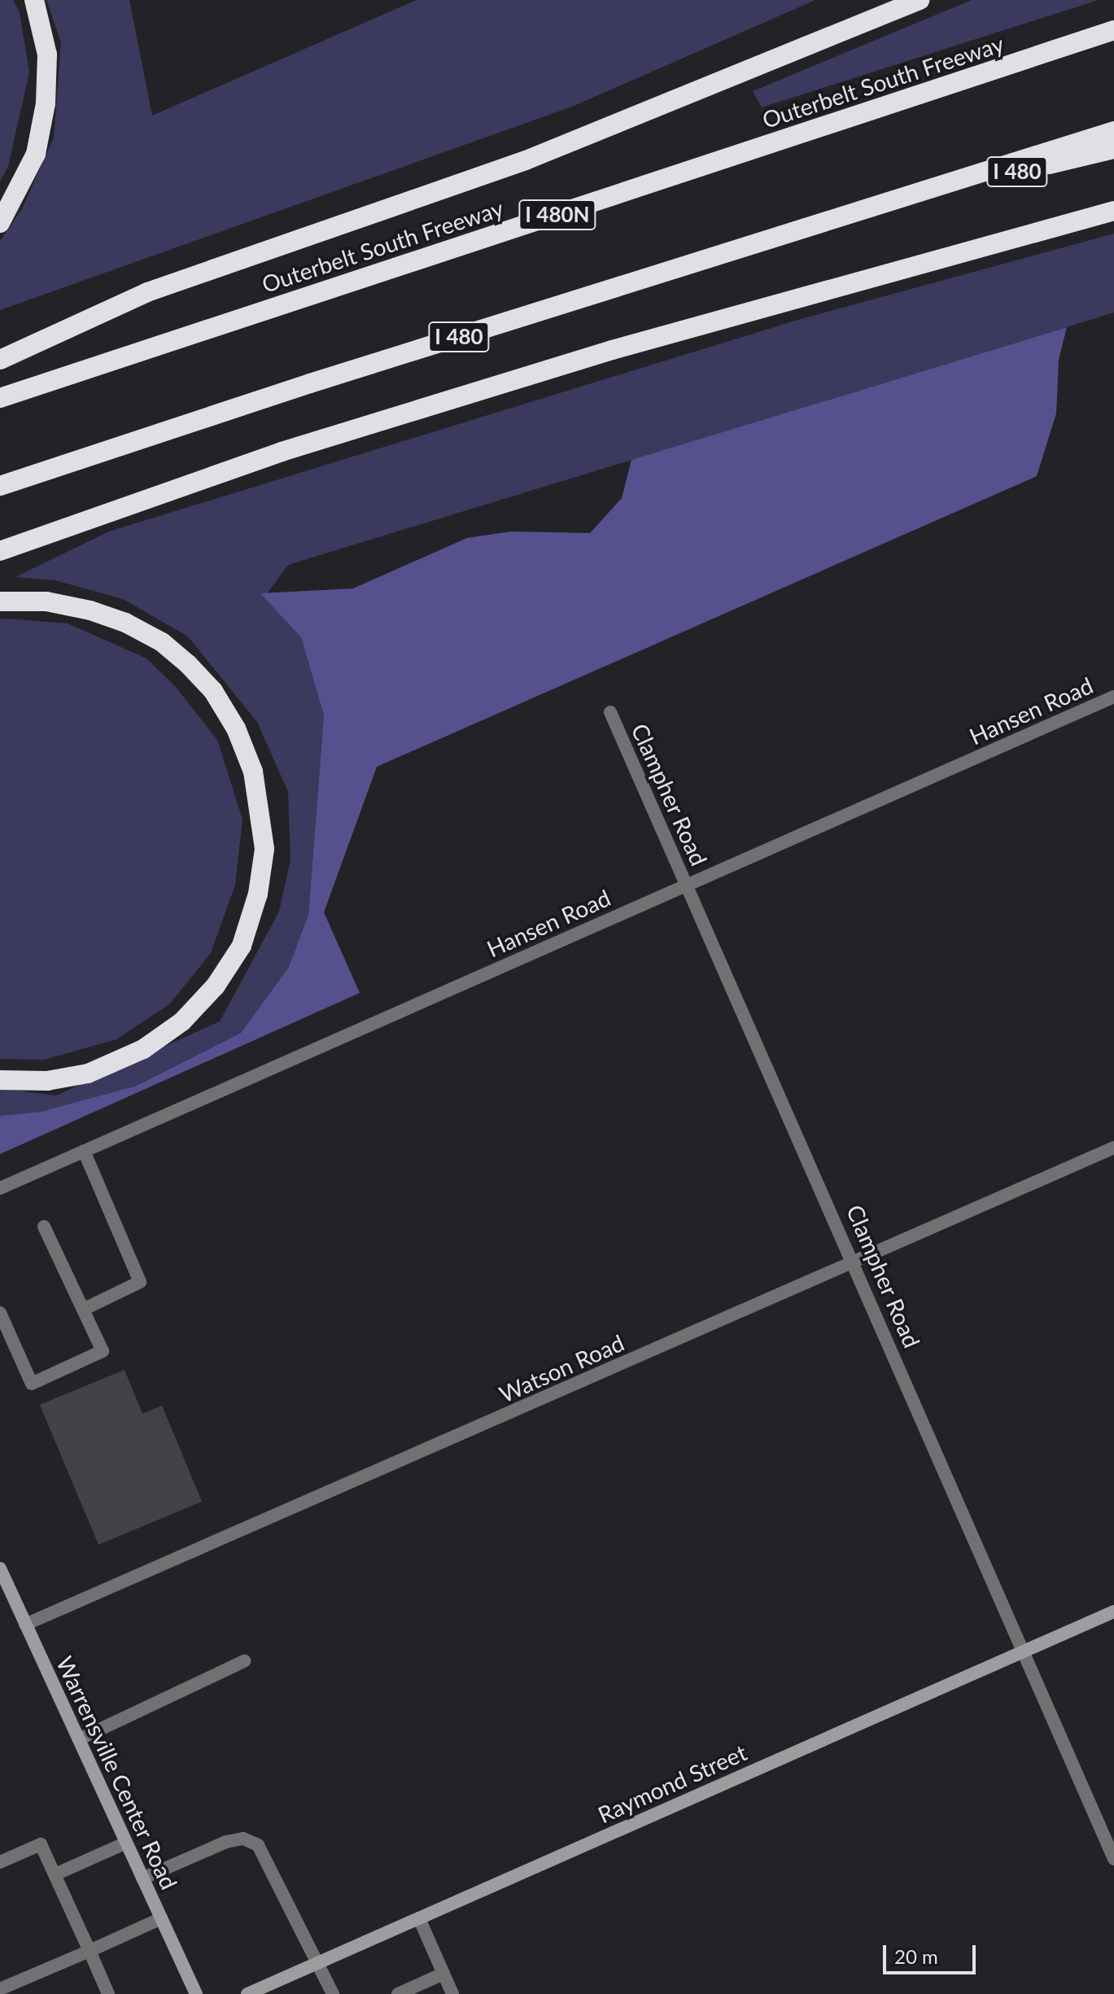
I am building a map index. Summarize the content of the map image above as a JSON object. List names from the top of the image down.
{
  "streets": {
    "highway": ["Outerbelt South Freeway", "I 480", "I 480N"],
    "street": [
      "Hansen Road",
      "Clampher Road",
      "Watson Road",
      "Warrensville Center Road",
      "Raymond Street"
    ]
  },
  "crossings": [
    ["Hansen Road", "Clampher Road"],
    ["Clampher Road", "Watson Road"],
    ["Clampher Road", "Raymond Street"],
    ["Watson Road", "Warrensville Center Road"]
  ],
  "scale_bar": "20 m"
}
